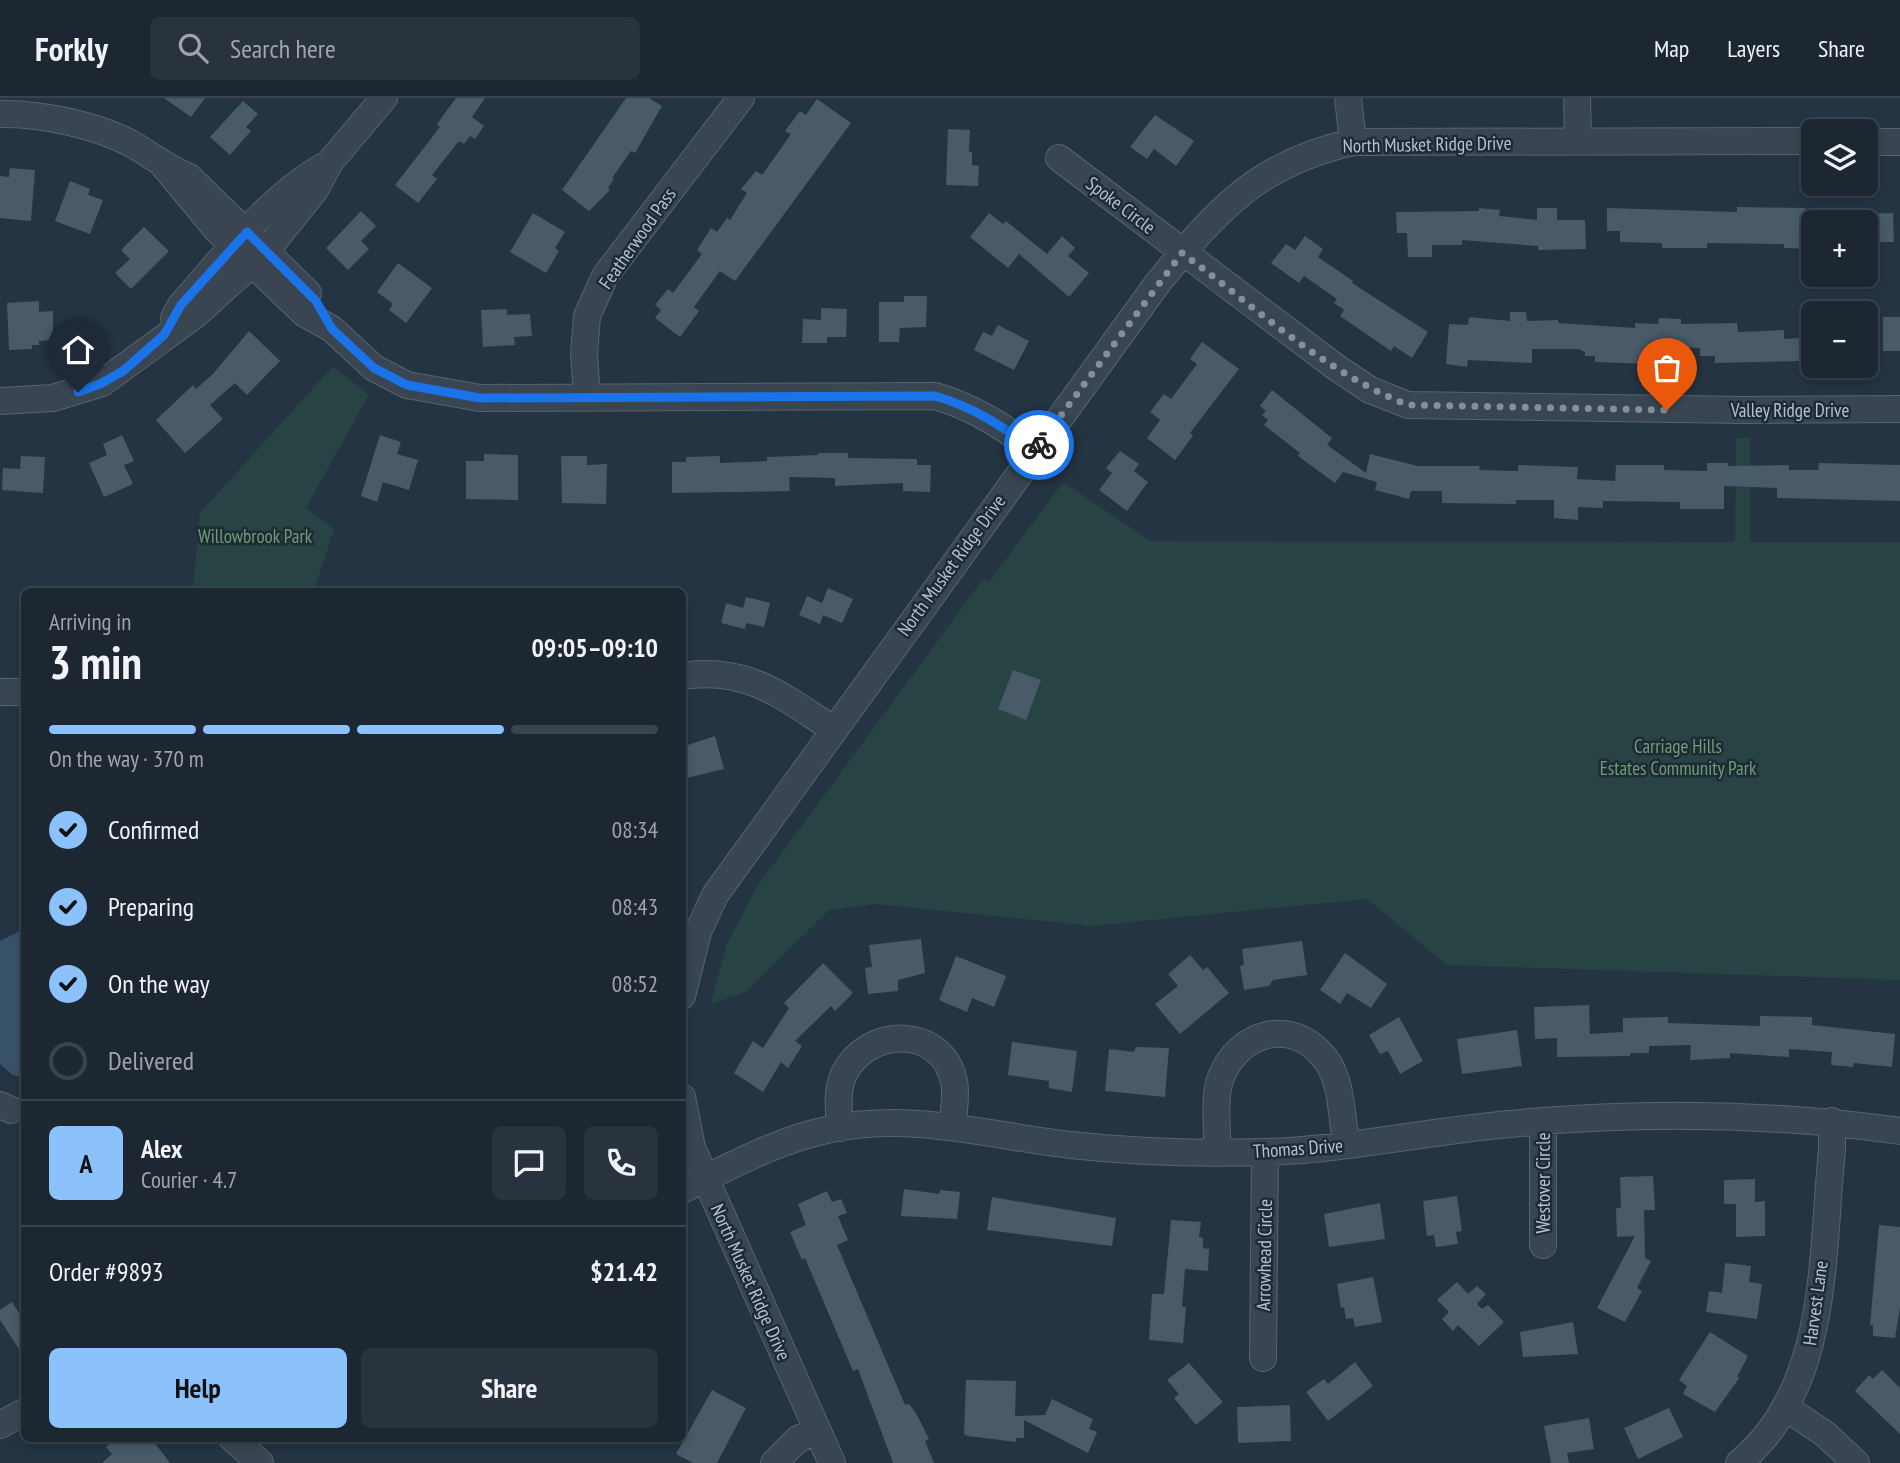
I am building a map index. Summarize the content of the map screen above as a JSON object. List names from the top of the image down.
{
  "streets": {
    "street": [
      "North Musket Ridge Drive",
      "Spoke Circle",
      "Featherwood Pass",
      "Valley Ridge Drive",
      "Thomas Drive",
      "Westover Circle",
      "Arrowhead Circle",
      "Harvest Lane"
    ]
  },
  "crossings": [
    ["North Musket Ridge Drive", "Spoke Circle"],
    ["North Musket Ridge Drive", "Valley Ridge Drive"],
    ["North Musket Ridge Drive", "Thomas Drive"],
    ["Spoke Circle", "Valley Ridge Drive"],
    ["Thomas Drive", "Westover Circle"],
    ["Thomas Drive", "Arrowhead Circle"],
    ["Thomas Drive", "Harvest Lane"]
  ],
  "parks": ["Willowbrook Park", "Carriage Hills Estates Community Park"],
  "page": {
    "header": "Forkly",
    "search": "Search here",
    "nav": ["Map", "Layers", "Share"],
    "map_buttons": ["+", "−"],
    "heading": ["3 min", "Arriving in", "09:05–09:10"],
    "panel": [
      "Alex",
      "Courier · 4.7",
      "Order #9893",
      "$21.42"
    ],
    "bar": "On the way · 370 m",
    "list": [
      ["Confirmed", "08:34"],
      ["Preparing", "08:43"],
      ["On the way", "08:52"],
      "Delivered"
    ],
    "round": "A",
    "buttons": ["Help", "Share"]
  }
}
